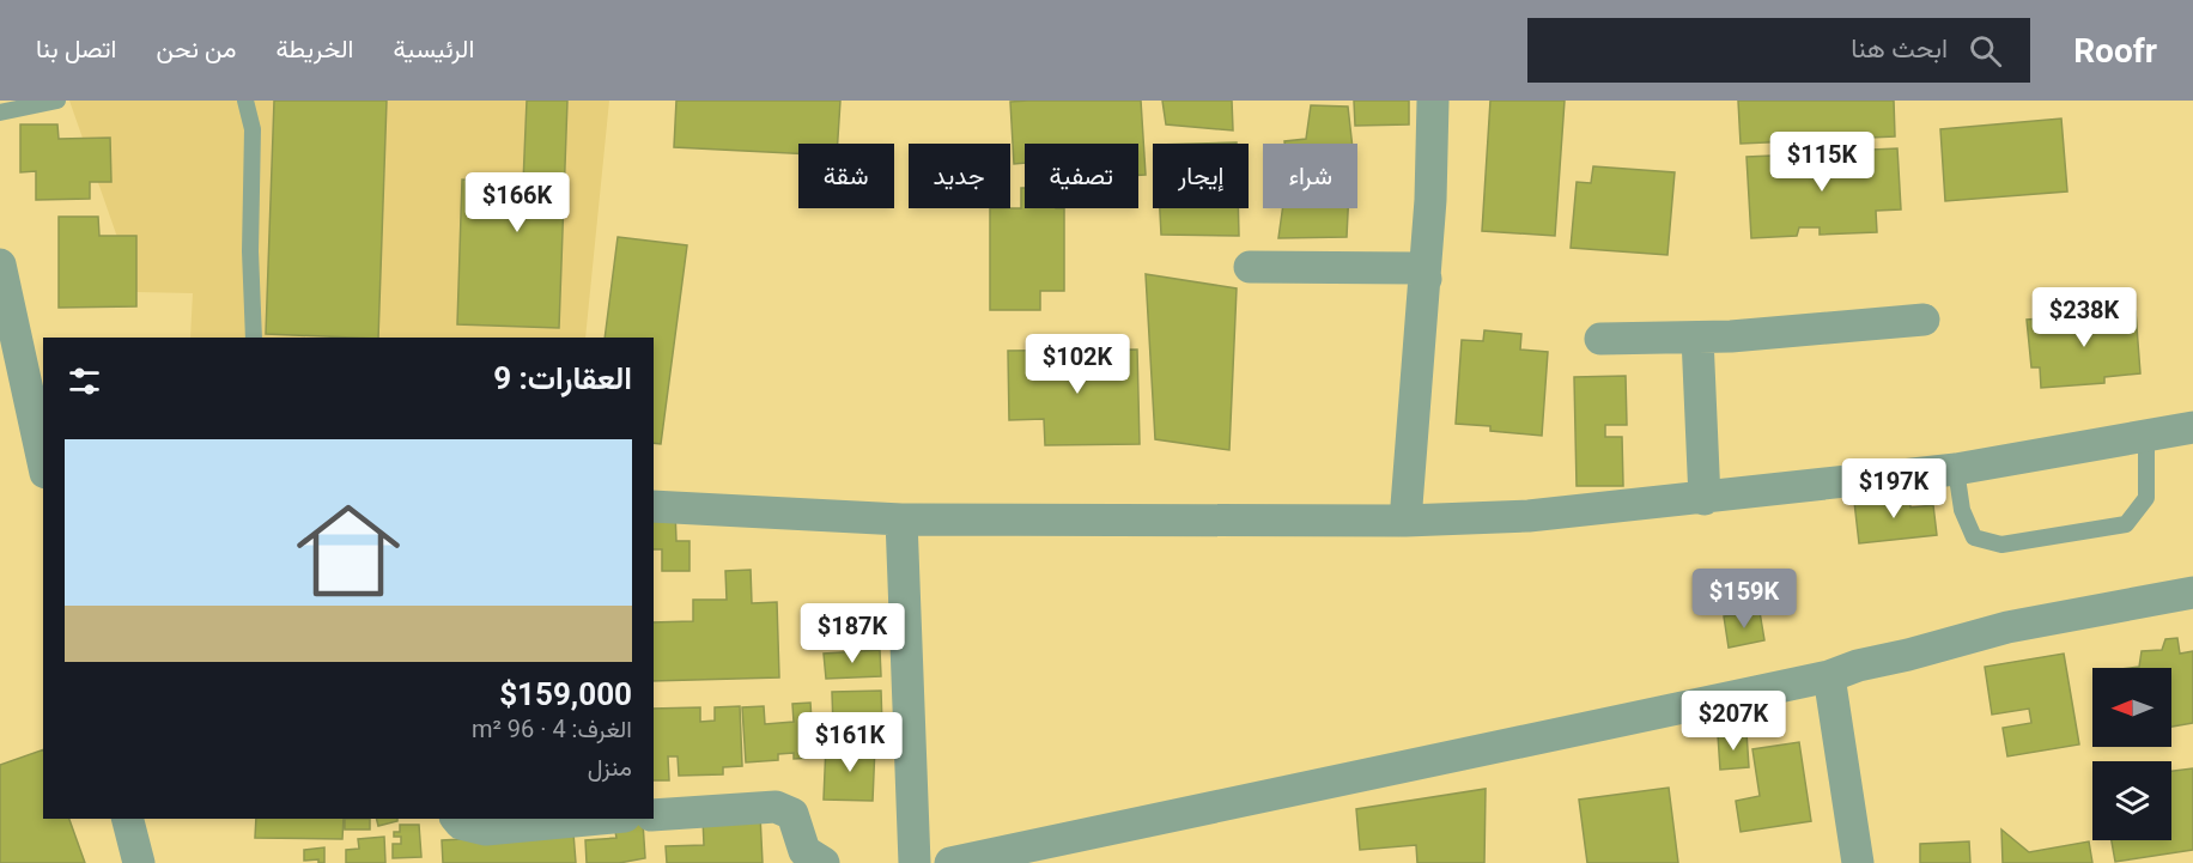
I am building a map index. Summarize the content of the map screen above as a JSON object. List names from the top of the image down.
{
  "north": "left",
  "page": {
    "header": "Roofr",
    "search": "ابحث هنا",
    "nav": [
      "الرئيسية",
      "الخريطة",
      "من نحن",
      "اتصل بنا"
    ],
    "price": [
      "$115K",
      "$166K",
      "$238K",
      "$102K",
      "$197K",
      "$159K",
      "$187K",
      "$207K",
      "$161K"
    ],
    "chip": [
      "شراء",
      "إيجار",
      "تصفية",
      "جديد",
      "شقة"
    ],
    "heading": "العقارات: 9",
    "list": [
      {
        "name": "$159,000",
        "note": "الغرف: 4 · 96 m² · منزل"
      }
    ]
  }
}
